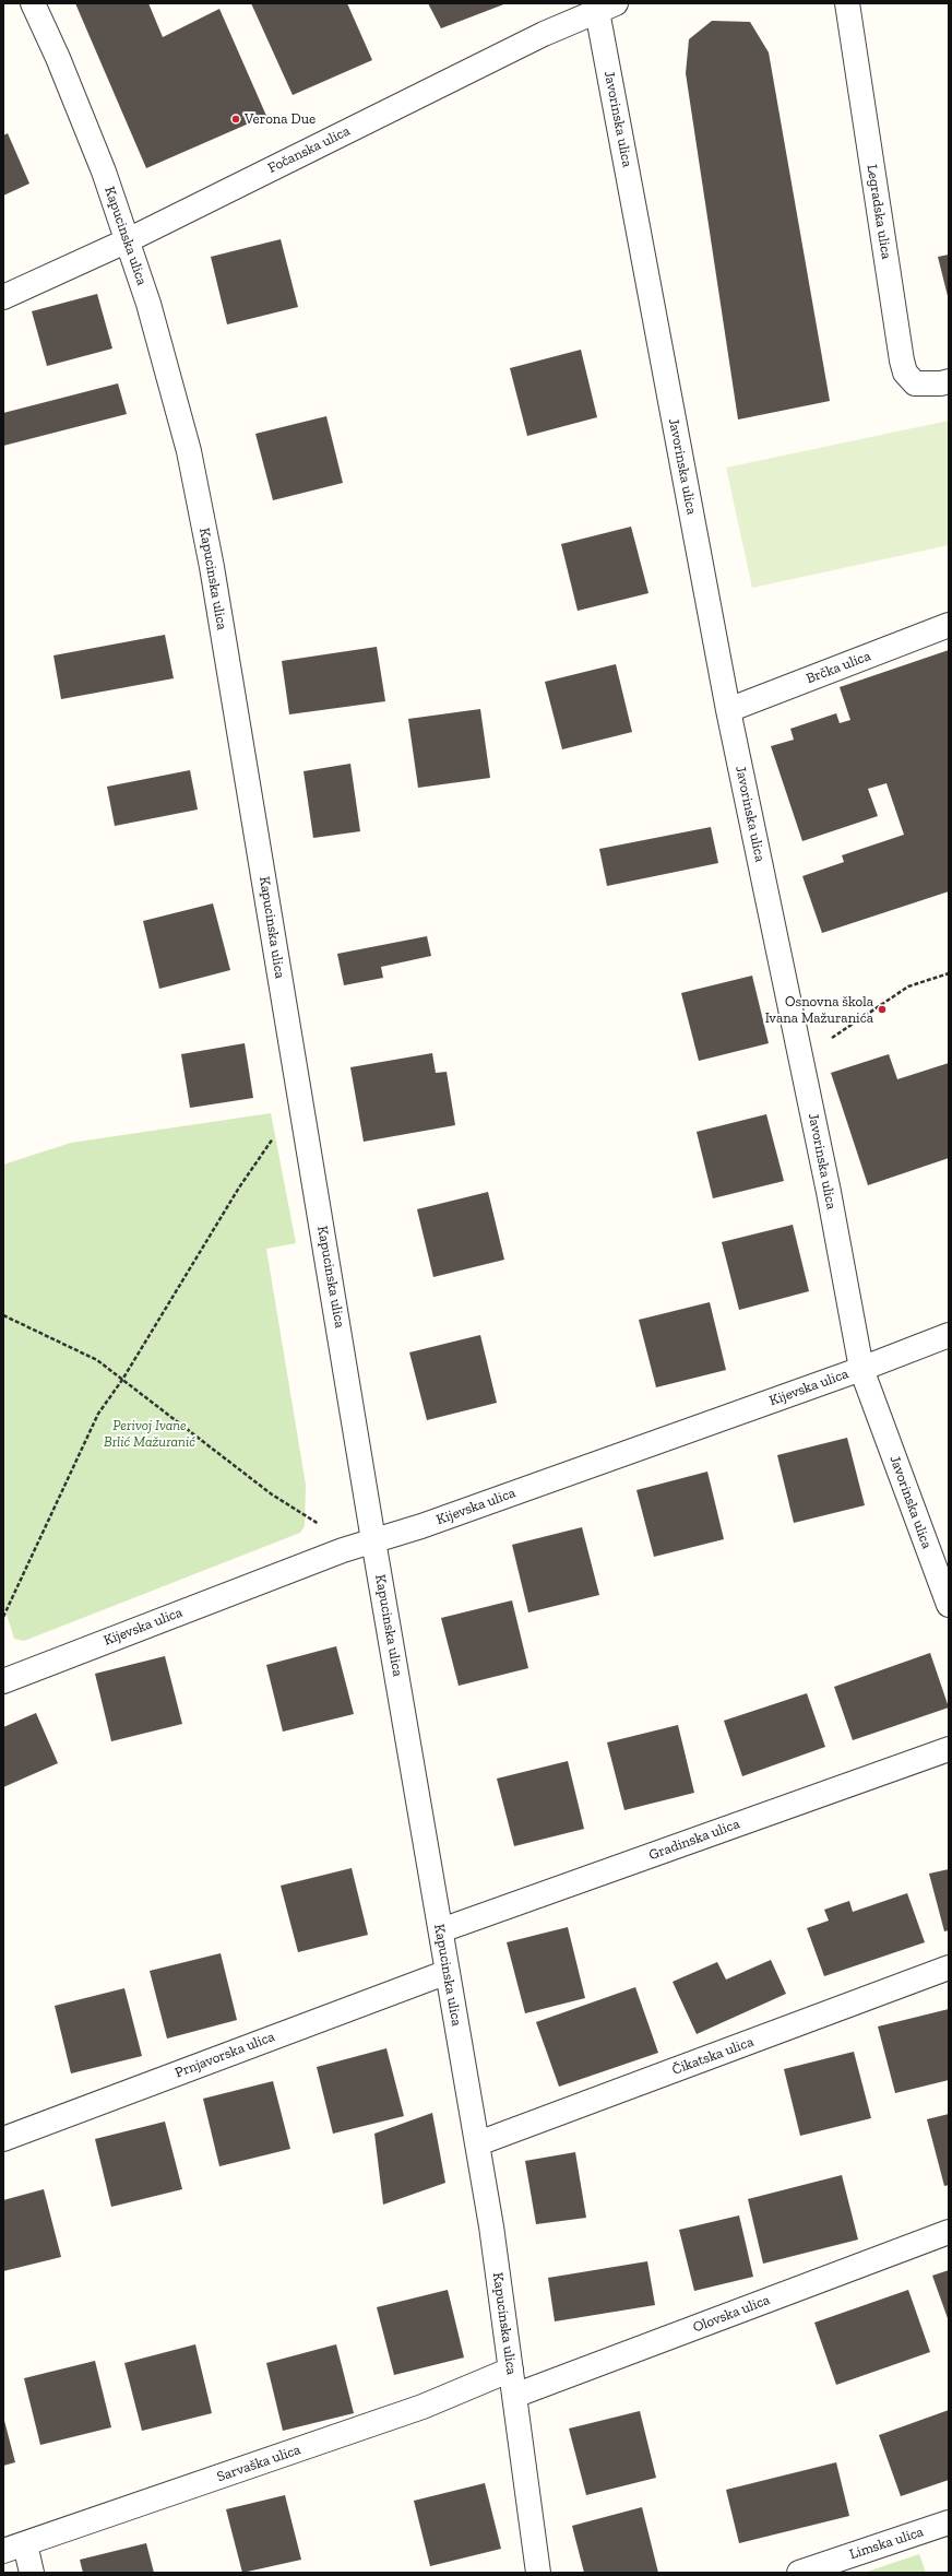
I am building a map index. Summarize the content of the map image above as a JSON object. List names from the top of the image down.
{
  "streets": {
    "street": [
      "Javorinska ulica",
      "Fočanska ulica",
      "Legradska ulica",
      "Kapucinska ulica",
      "Brčka ulica",
      "Kijevska ulica",
      "Gradinska ulica",
      "Prnjavorska ulica",
      "Čikatska ulica",
      "Olovska ulica",
      "Sarvaška ulica",
      "Limska ulica"
    ]
  },
  "crossings": [
    ["Javorinska ulica", "Fočanska ulica"],
    ["Javorinska ulica", "Brčka ulica"],
    ["Javorinska ulica", "Kijevska ulica"],
    ["Fočanska ulica", "Kapucinska ulica"],
    ["Kapucinska ulica", "Kijevska ulica"],
    ["Kapucinska ulica", "Gradinska ulica"],
    ["Kapucinska ulica", "Prnjavorska ulica"],
    ["Kapucinska ulica", "Čikatska ulica"],
    ["Kapucinska ulica", "Olovska ulica"],
    ["Kapucinska ulica", "Sarvaška ulica"]
  ],
  "parks": ["Perivoj Ivane Brlić Mažuranić"],
  "places": ["Verona Due", "Osnovna škola Ivana Mažuranića"]
}
